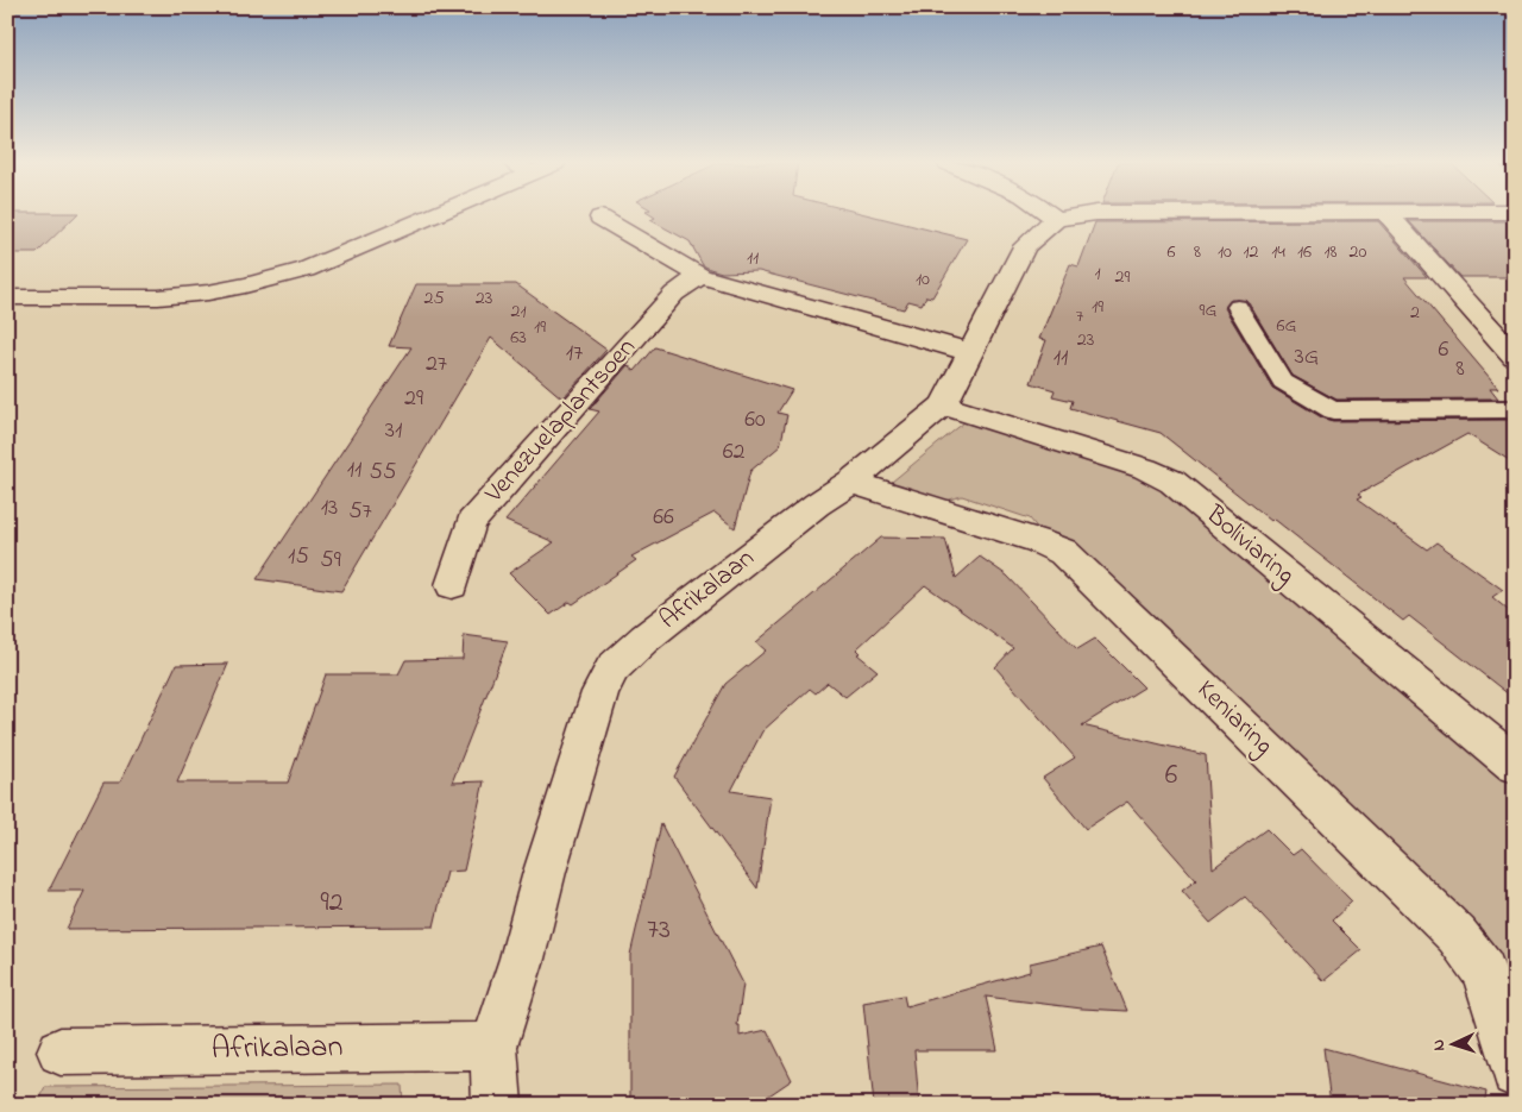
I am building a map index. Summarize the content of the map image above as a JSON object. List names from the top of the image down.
{
  "streets": {
    "street": [
      "Venezuelaplantsoen",
      "Boliviaring",
      "Afrikalaan",
      "Keniaring"
    ]
  },
  "crossings": [
    ["Boliviaring", "Afrikalaan"],
    ["Afrikalaan", "Keniaring"]
  ],
  "house_numbers": [
    "6",
    "8",
    "10",
    "12",
    "14",
    "16",
    "18",
    "20",
    "11",
    "1",
    "29",
    "10",
    "25",
    "23",
    "19",
    "9G",
    "21",
    "2",
    "7",
    "6G",
    "19",
    "63",
    "23",
    "6",
    "17",
    "3G",
    "11",
    "27",
    "8",
    "29",
    "60",
    "31",
    "62",
    "11",
    "55",
    "13",
    "57",
    "66",
    "15",
    "59",
    "6",
    "92",
    "73"
  ],
  "north": "left"
}
